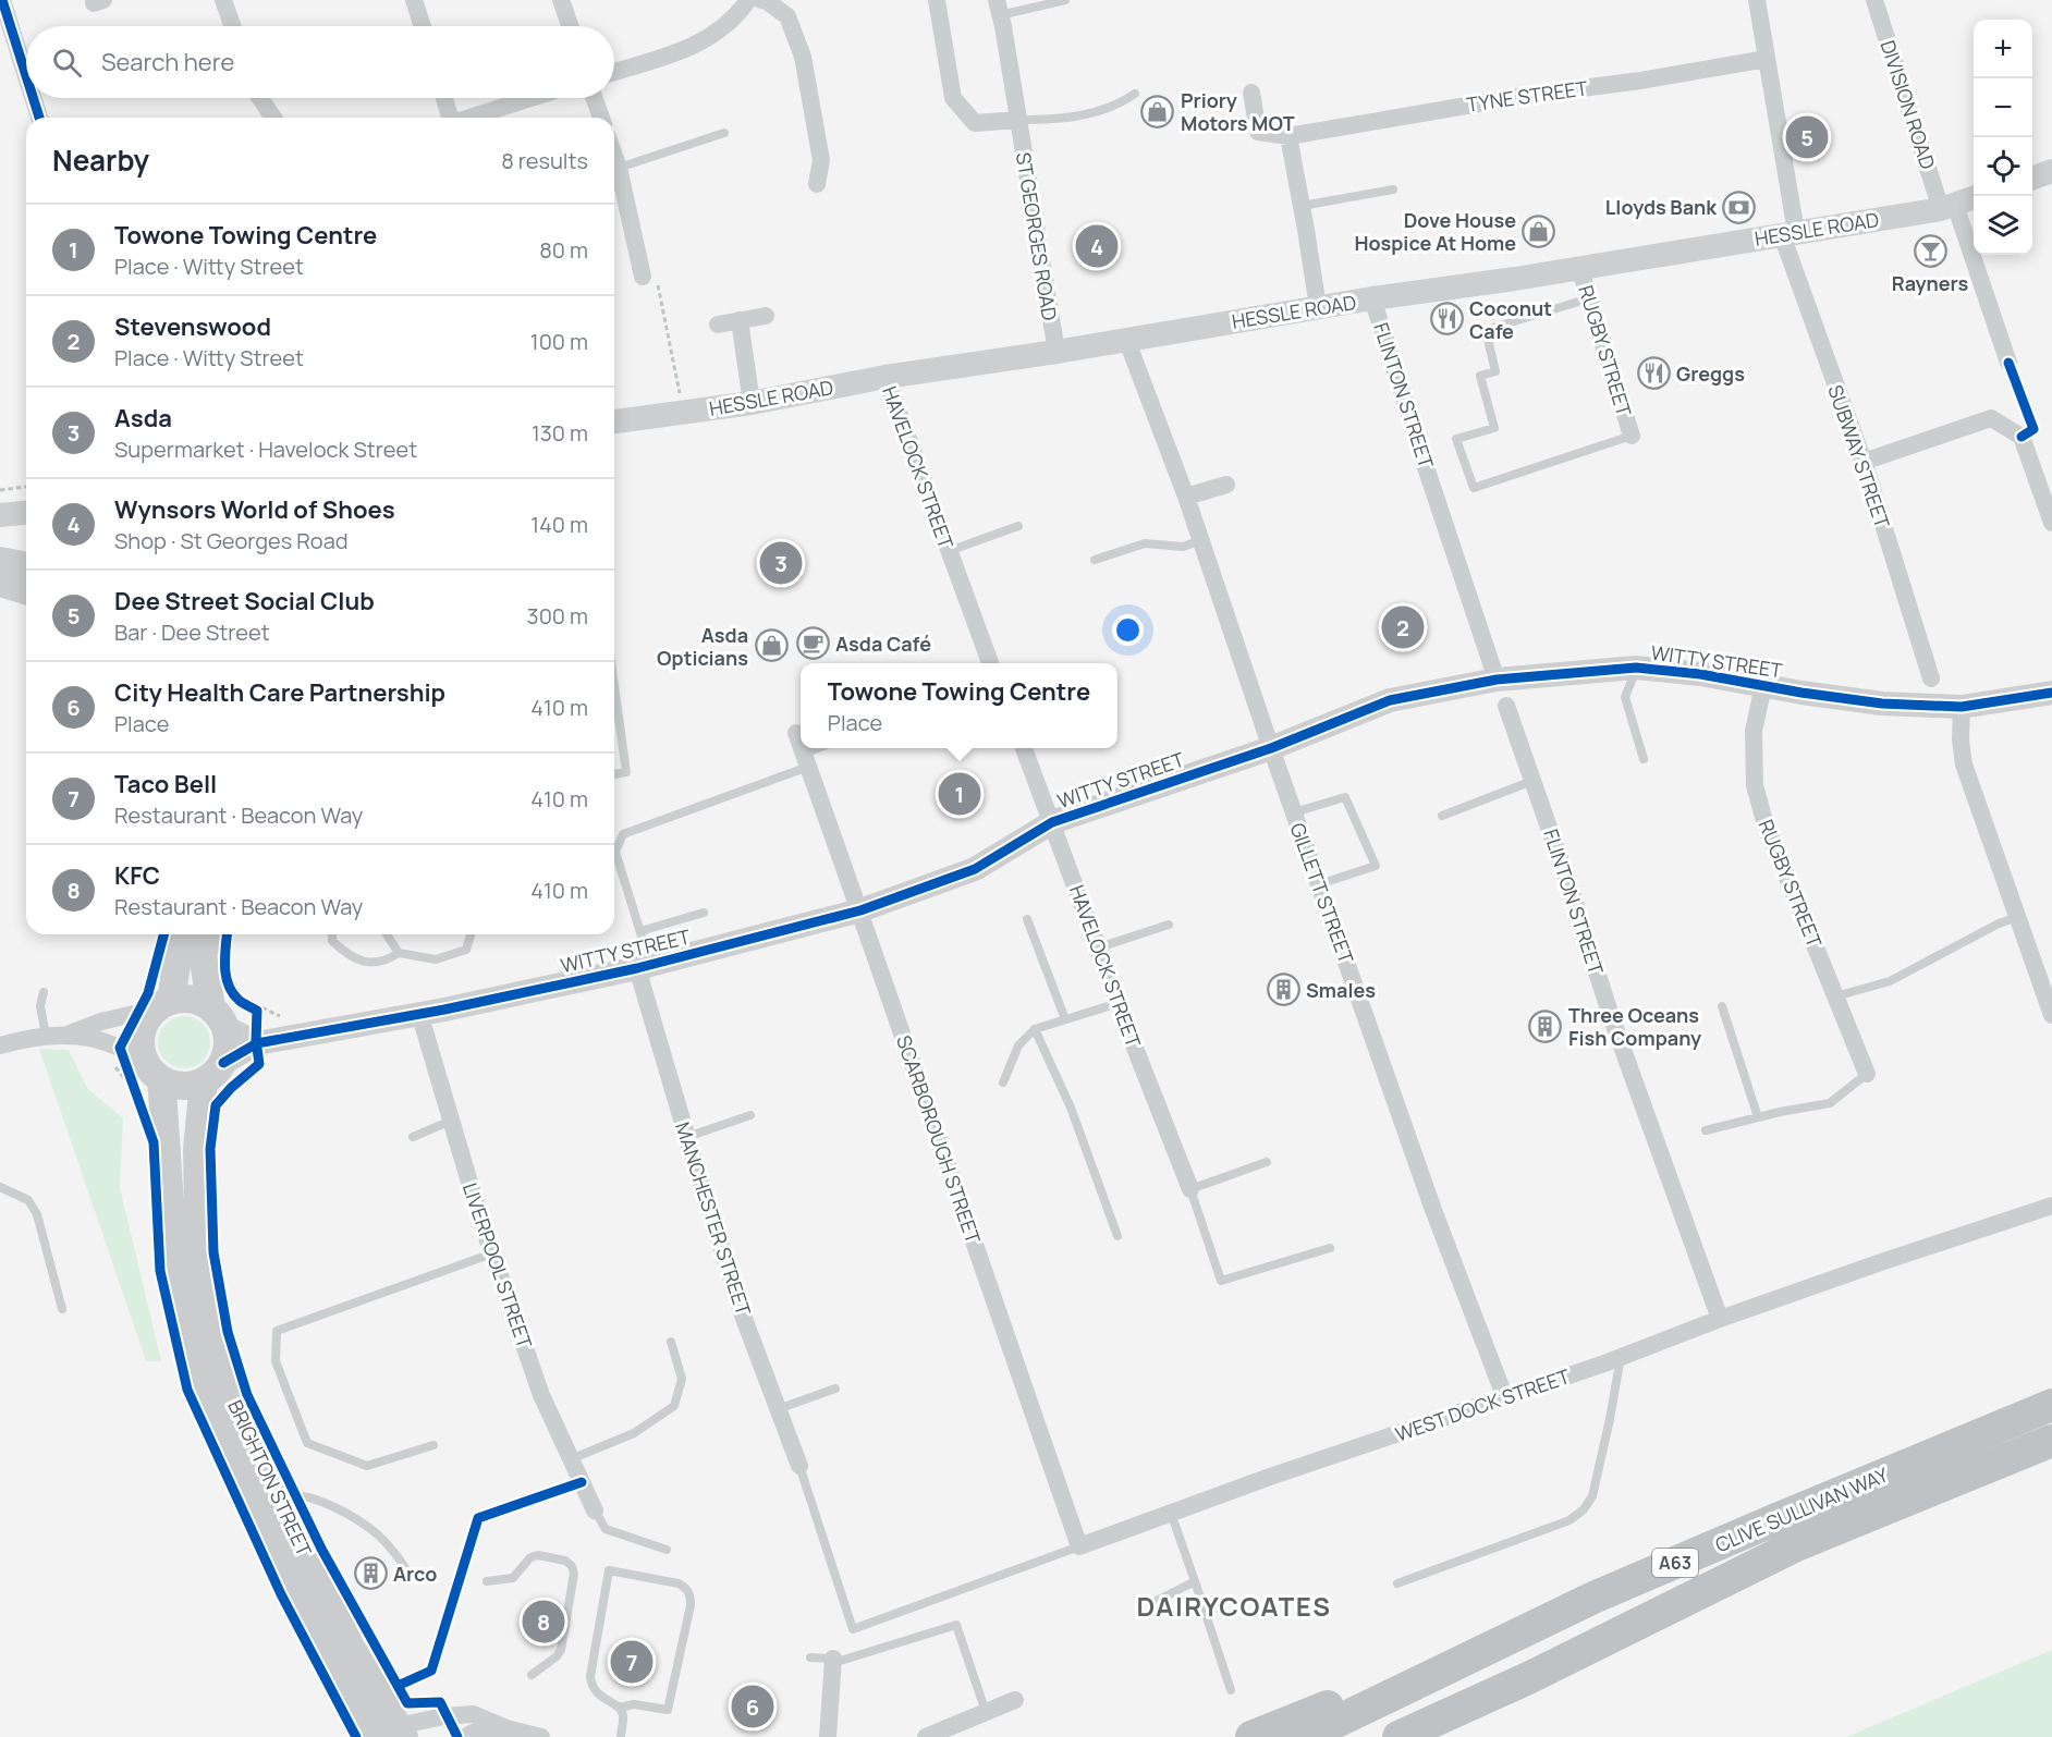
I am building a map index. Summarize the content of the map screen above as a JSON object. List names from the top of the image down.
{
  "streets": {
    "highway": ["CLIVE SULLIVAN WAY", "A63"],
    "main road": ["BRIGHTON STREET"],
    "street": [
      "TYNE STREET",
      "DIVISION ROAD",
      "HESSLE ROAD",
      "ST GEORGES ROAD",
      "RUGBY STREET",
      "FLINTON STREET",
      "SUBWAY STREET",
      "HAVELOCK STREET",
      "WITTY STREET",
      "GILLETT STREET",
      "SCARBOROUGH STREET",
      "MANCHESTER STREET",
      "LIVERPOOL STREET",
      "WEST DOCK STREET"
    ]
  },
  "crossings": [
    ["TYNE STREET", "SUBWAY STREET"],
    ["DIVISION ROAD", "HESSLE ROAD"],
    ["HESSLE ROAD", "ST GEORGES ROAD"],
    ["HESSLE ROAD", "RUGBY STREET"],
    ["HESSLE ROAD", "FLINTON STREET"],
    ["HESSLE ROAD", "SUBWAY STREET"],
    ["HESSLE ROAD", "HAVELOCK STREET"],
    ["HESSLE ROAD", "GILLETT STREET"],
    ["RUGBY STREET", "WITTY STREET"],
    ["FLINTON STREET", "WITTY STREET"],
    ["FLINTON STREET", "WEST DOCK STREET"],
    ["HAVELOCK STREET", "WITTY STREET"],
    ["WITTY STREET", "GILLETT STREET"],
    ["WITTY STREET", "SCARBOROUGH STREET"],
    ["WITTY STREET", "MANCHESTER STREET"],
    ["WITTY STREET", "LIVERPOOL STREET"],
    ["WITTY STREET", "BRIGHTON STREET"],
    ["GILLETT STREET", "WEST DOCK STREET"],
    ["SCARBOROUGH STREET", "WEST DOCK STREET"]
  ],
  "districts": ["DAIRYCOATES"],
  "places": {
    "shop": ["Priory Motors MOT", "Dove House Hospice At Home", "Asda Opticians"],
    "bank": ["Lloyds Bank"],
    "bar": ["Rayners"],
    "restaurant": ["Coconut Cafe", "Greggs"],
    "cafe": ["Asda Café"],
    "building": ["Smales", "Three Oceans Fish Company", "Arco"]
  },
  "page": {
    "map_buttons": ["+", "−"],
    "search": "Search here",
    "pins": [
      "5",
      "4",
      "3",
      "2",
      "1",
      "8",
      "7",
      "6"
    ],
    "heading": ["Nearby", "8 results"],
    "list": [
      {
        "mark": "1",
        "name": "Towone Towing Centre",
        "note": "Place · Witty Street",
        "value": "80 m"
      },
      {
        "mark": "2",
        "name": "Stevenswood",
        "note": "Place · Witty Street",
        "value": "100 m"
      },
      {
        "mark": "3",
        "name": "Asda",
        "note": "Supermarket · Havelock Street",
        "value": "130 m"
      },
      {
        "mark": "4",
        "name": "Wynsors World of Shoes",
        "note": "Shop · St Georges Road",
        "value": "140 m"
      },
      {
        "mark": "5",
        "name": "Dee Street Social Club",
        "note": "Bar · Dee Street",
        "value": "300 m"
      },
      {
        "mark": "6",
        "name": "City Health Care Partnership",
        "note": "Place",
        "value": "410 m"
      },
      {
        "mark": "7",
        "name": "Taco Bell",
        "note": "Restaurant · Beacon Way",
        "value": "410 m"
      },
      {
        "mark": "8",
        "name": "KFC",
        "note": "Restaurant · Beacon Way",
        "value": "410 m"
      }
    ],
    "popup": ["Towone Towing Centre", "Place"]
  }
}
